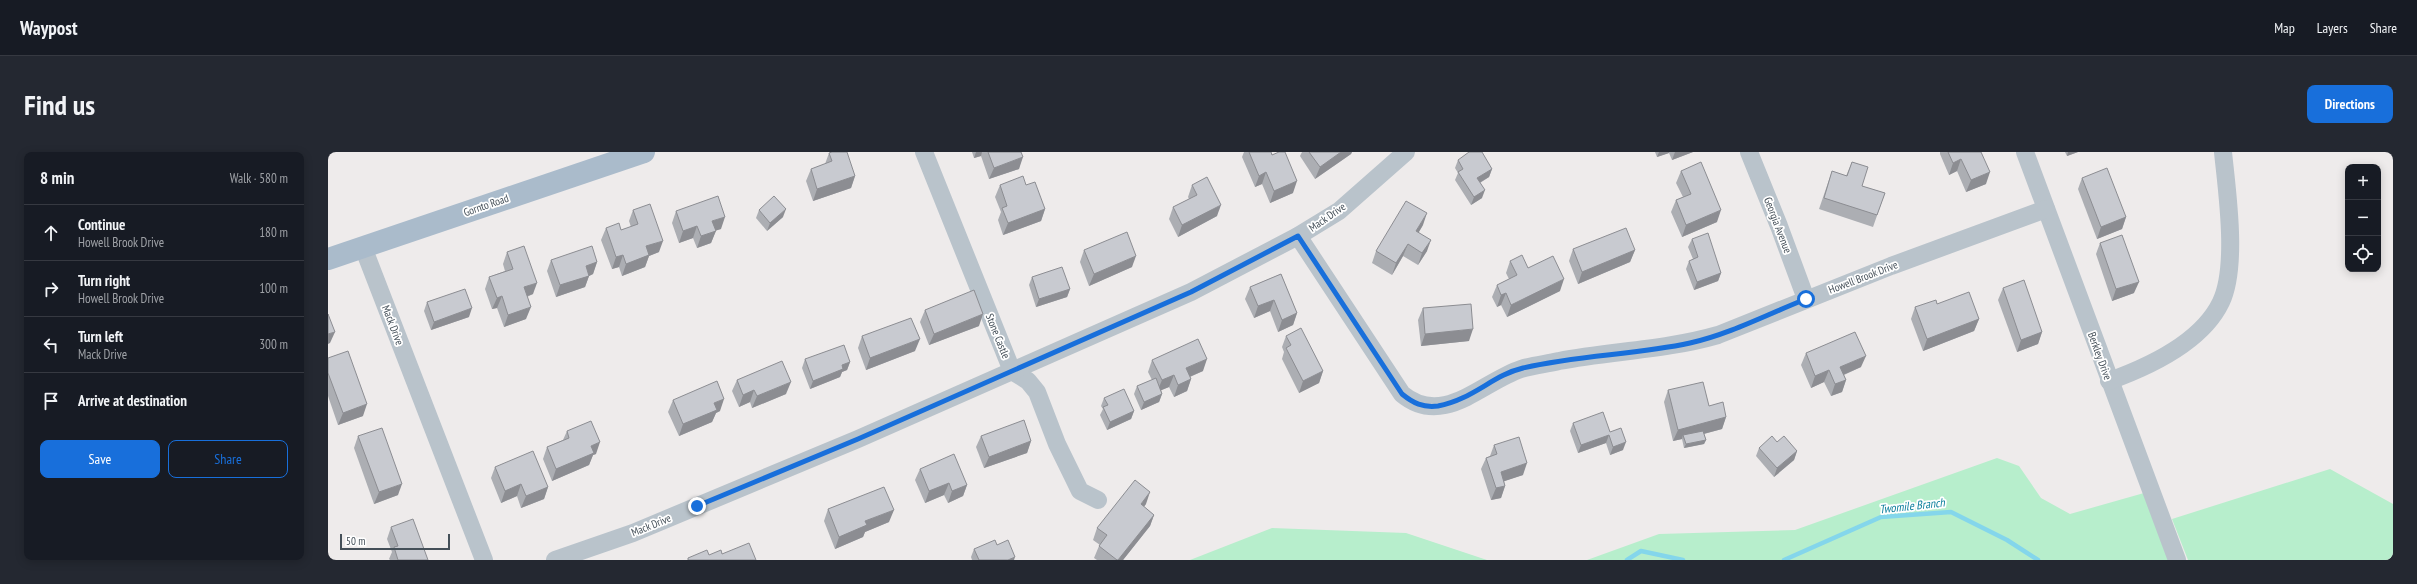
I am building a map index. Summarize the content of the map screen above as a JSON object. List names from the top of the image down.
{
  "streets": {
    "main road": ["Gornto Road"],
    "street": [
      "Mack Drive",
      "Georgia Avenue",
      "Howell Brook Drive",
      "Stone Castle",
      "Berkley Drive"
    ]
  },
  "crossings": [
    ["Gornto Road", "Mack Drive"],
    ["Mack Drive", "Howell Brook Drive"],
    ["Mack Drive", "Stone Castle"],
    ["Georgia Avenue", "Howell Brook Drive"],
    ["Howell Brook Drive", "Berkley Drive"]
  ],
  "water": ["Twomile Branch"],
  "scale_bar": "50 m",
  "page": {
    "header": "Waypost",
    "nav": ["Map", "Layers", "Share"],
    "buttons": [
      "Directions",
      ["Save", "Share"]
    ],
    "title": "Find us",
    "heading": ["8 min", "Walk · 580 m"],
    "map_buttons": ["+", "−"],
    "list": [
      ["Continue", "Howell Brook Drive", "180 m"],
      ["Turn right", "Howell Brook Drive", "100 m"],
      ["Turn left", "Mack Drive", "300 m"],
      "Arrive at destination"
    ],
    "scale": "50 m"
  }
}
